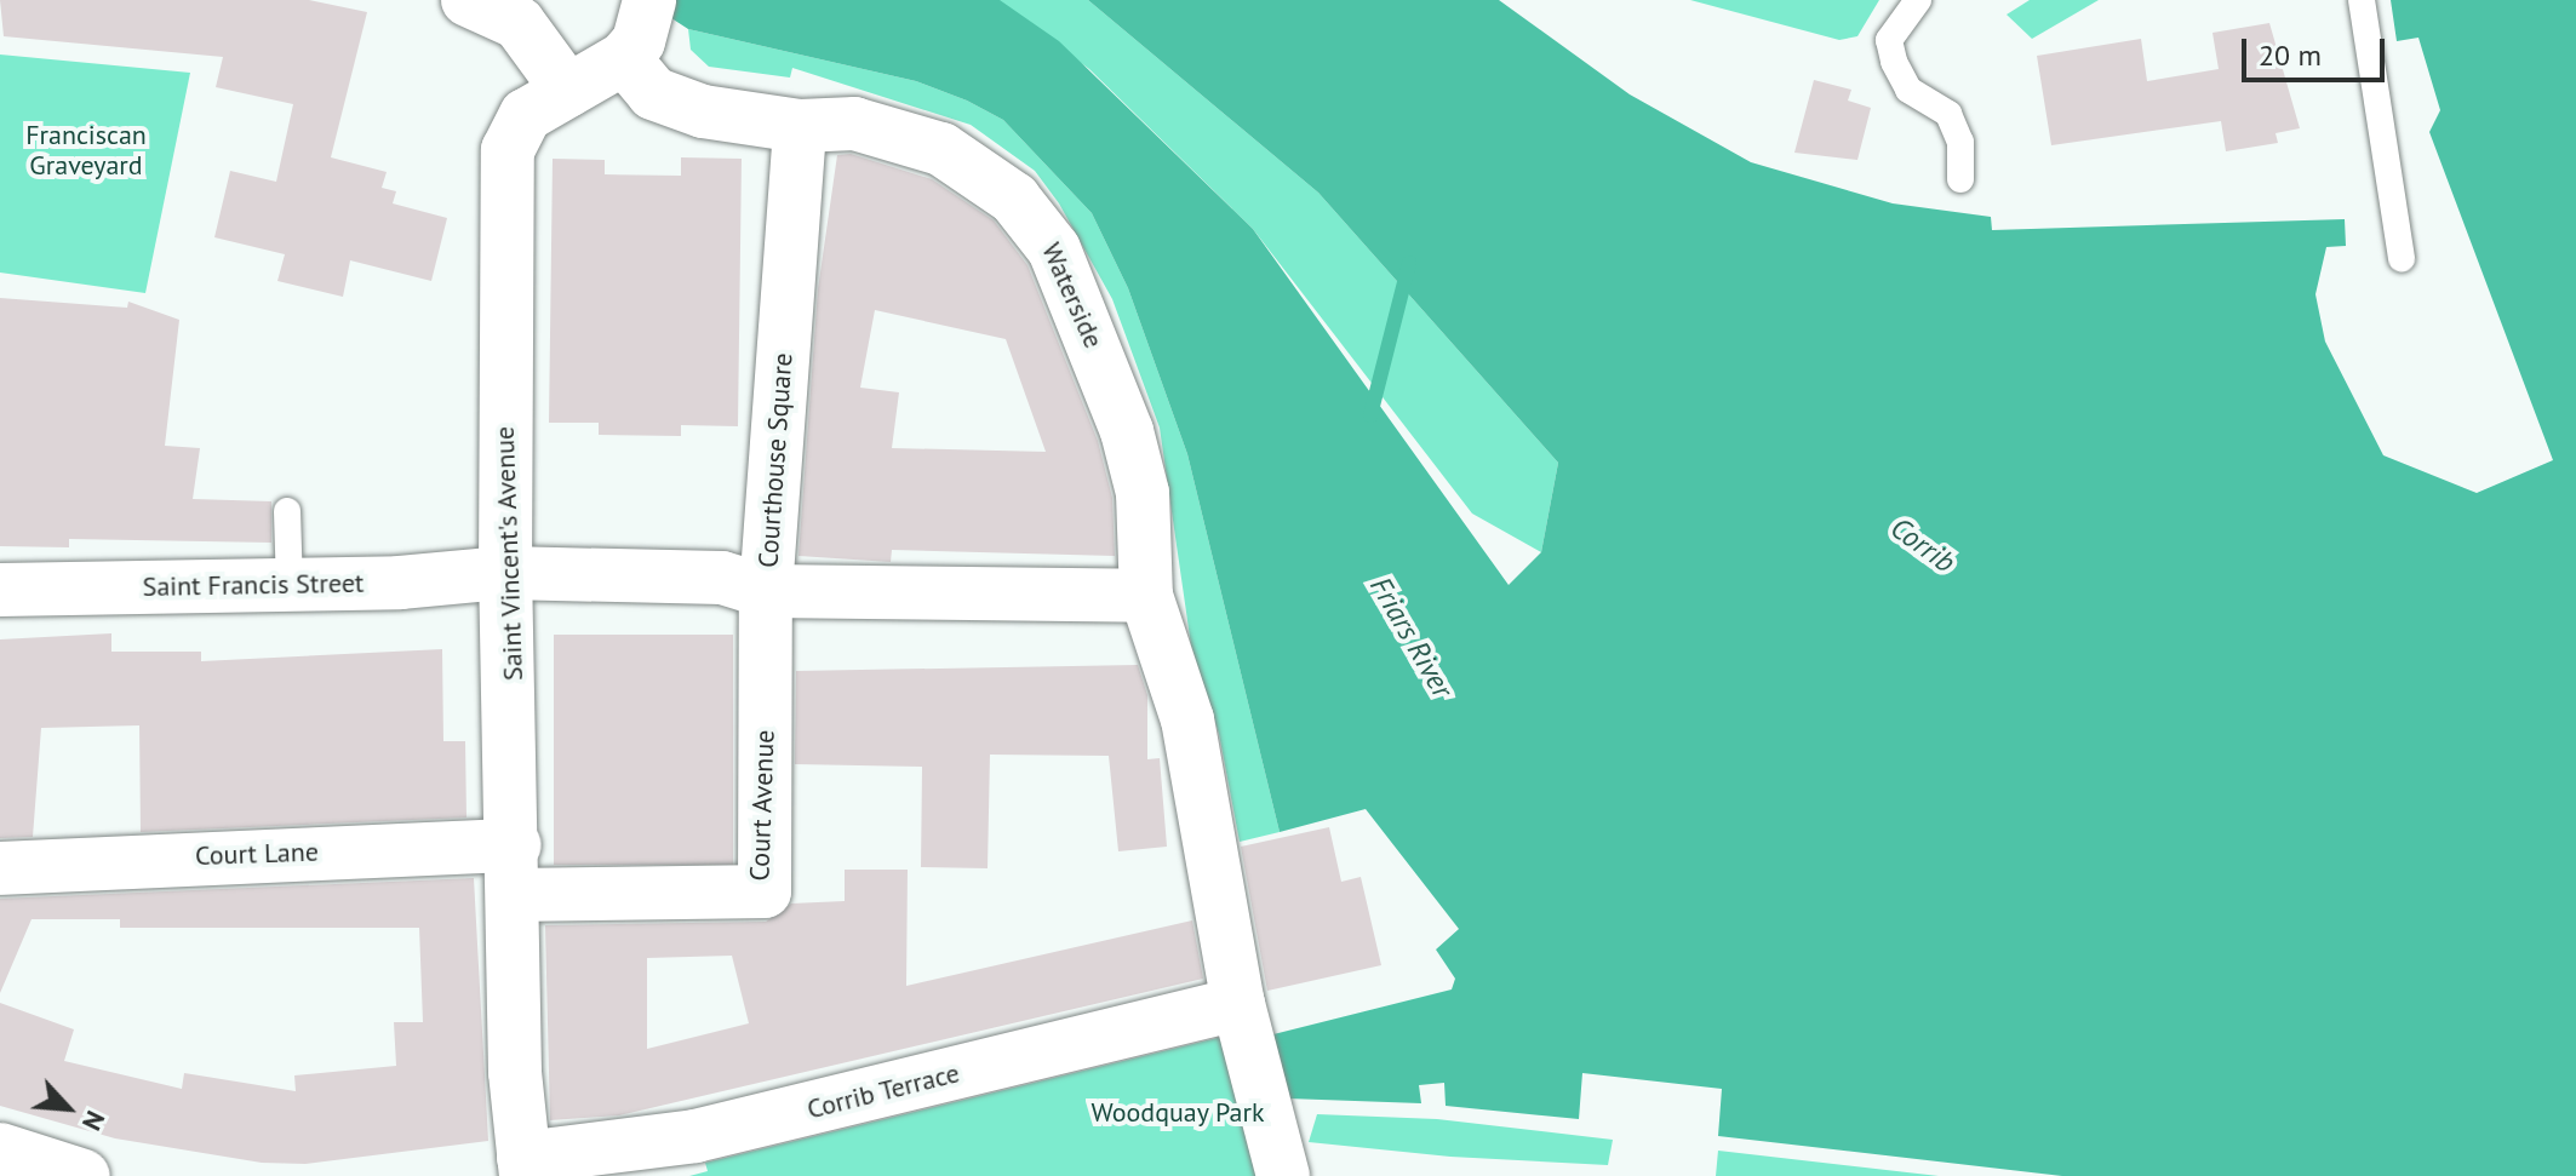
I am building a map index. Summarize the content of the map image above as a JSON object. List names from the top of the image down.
{
  "streets": {
    "street": [
      "Waterside",
      "Courthouse Square",
      "Saint Vincent's Avenue",
      "Saint Francis Street",
      "Court Avenue",
      "Court Lane",
      "Corrib Terrace"
    ]
  },
  "crossings": [
    ["Waterside", "Courthouse Square"],
    ["Waterside", "Saint Vincent's Avenue"],
    ["Waterside", "Corrib Terrace"],
    ["Courthouse Square", "Saint Vincent's Avenue"],
    ["Courthouse Square", "Saint Francis Street"],
    ["Courthouse Square", "Court Avenue"],
    ["Saint Vincent's Avenue", "Saint Francis Street"],
    ["Saint Vincent's Avenue", "Court Avenue"],
    ["Saint Vincent's Avenue", "Court Lane"],
    ["Saint Vincent's Avenue", "Corrib Terrace"],
    ["Court Avenue", "Court Lane"]
  ],
  "water": ["Corrib", "Friars River"],
  "parks": ["Franciscan Graveyard", "Woodquay Park"],
  "scale_bar": "20 m",
  "north": "bottom right"
}
